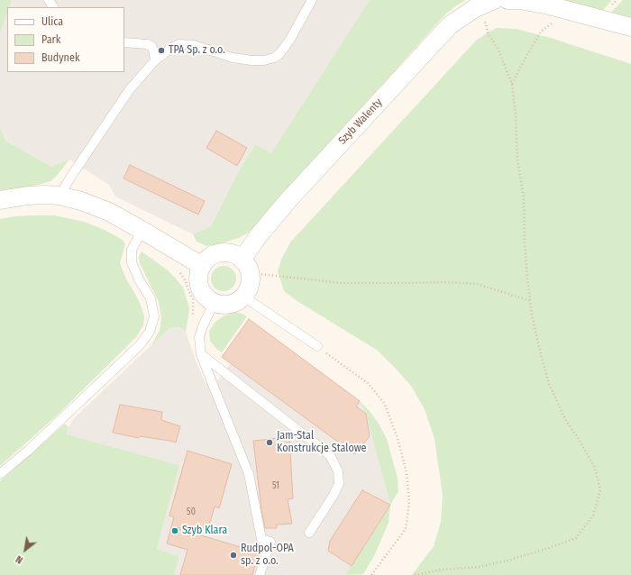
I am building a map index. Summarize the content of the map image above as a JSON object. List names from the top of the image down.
{
  "streets": {
    "street": ["Szyb Walenty"]
  },
  "places": [
    "TPA Sp. z o.o.",
    "Jam-Stal Konstrukcje Stalowe",
    "Szyb Klara",
    "Rudpol-OPA sp. z o.o."
  ],
  "house_numbers": ["51", "50"],
  "legend": ["Ulica", "Park", "Budynek"],
  "north": "bottom left"
}
